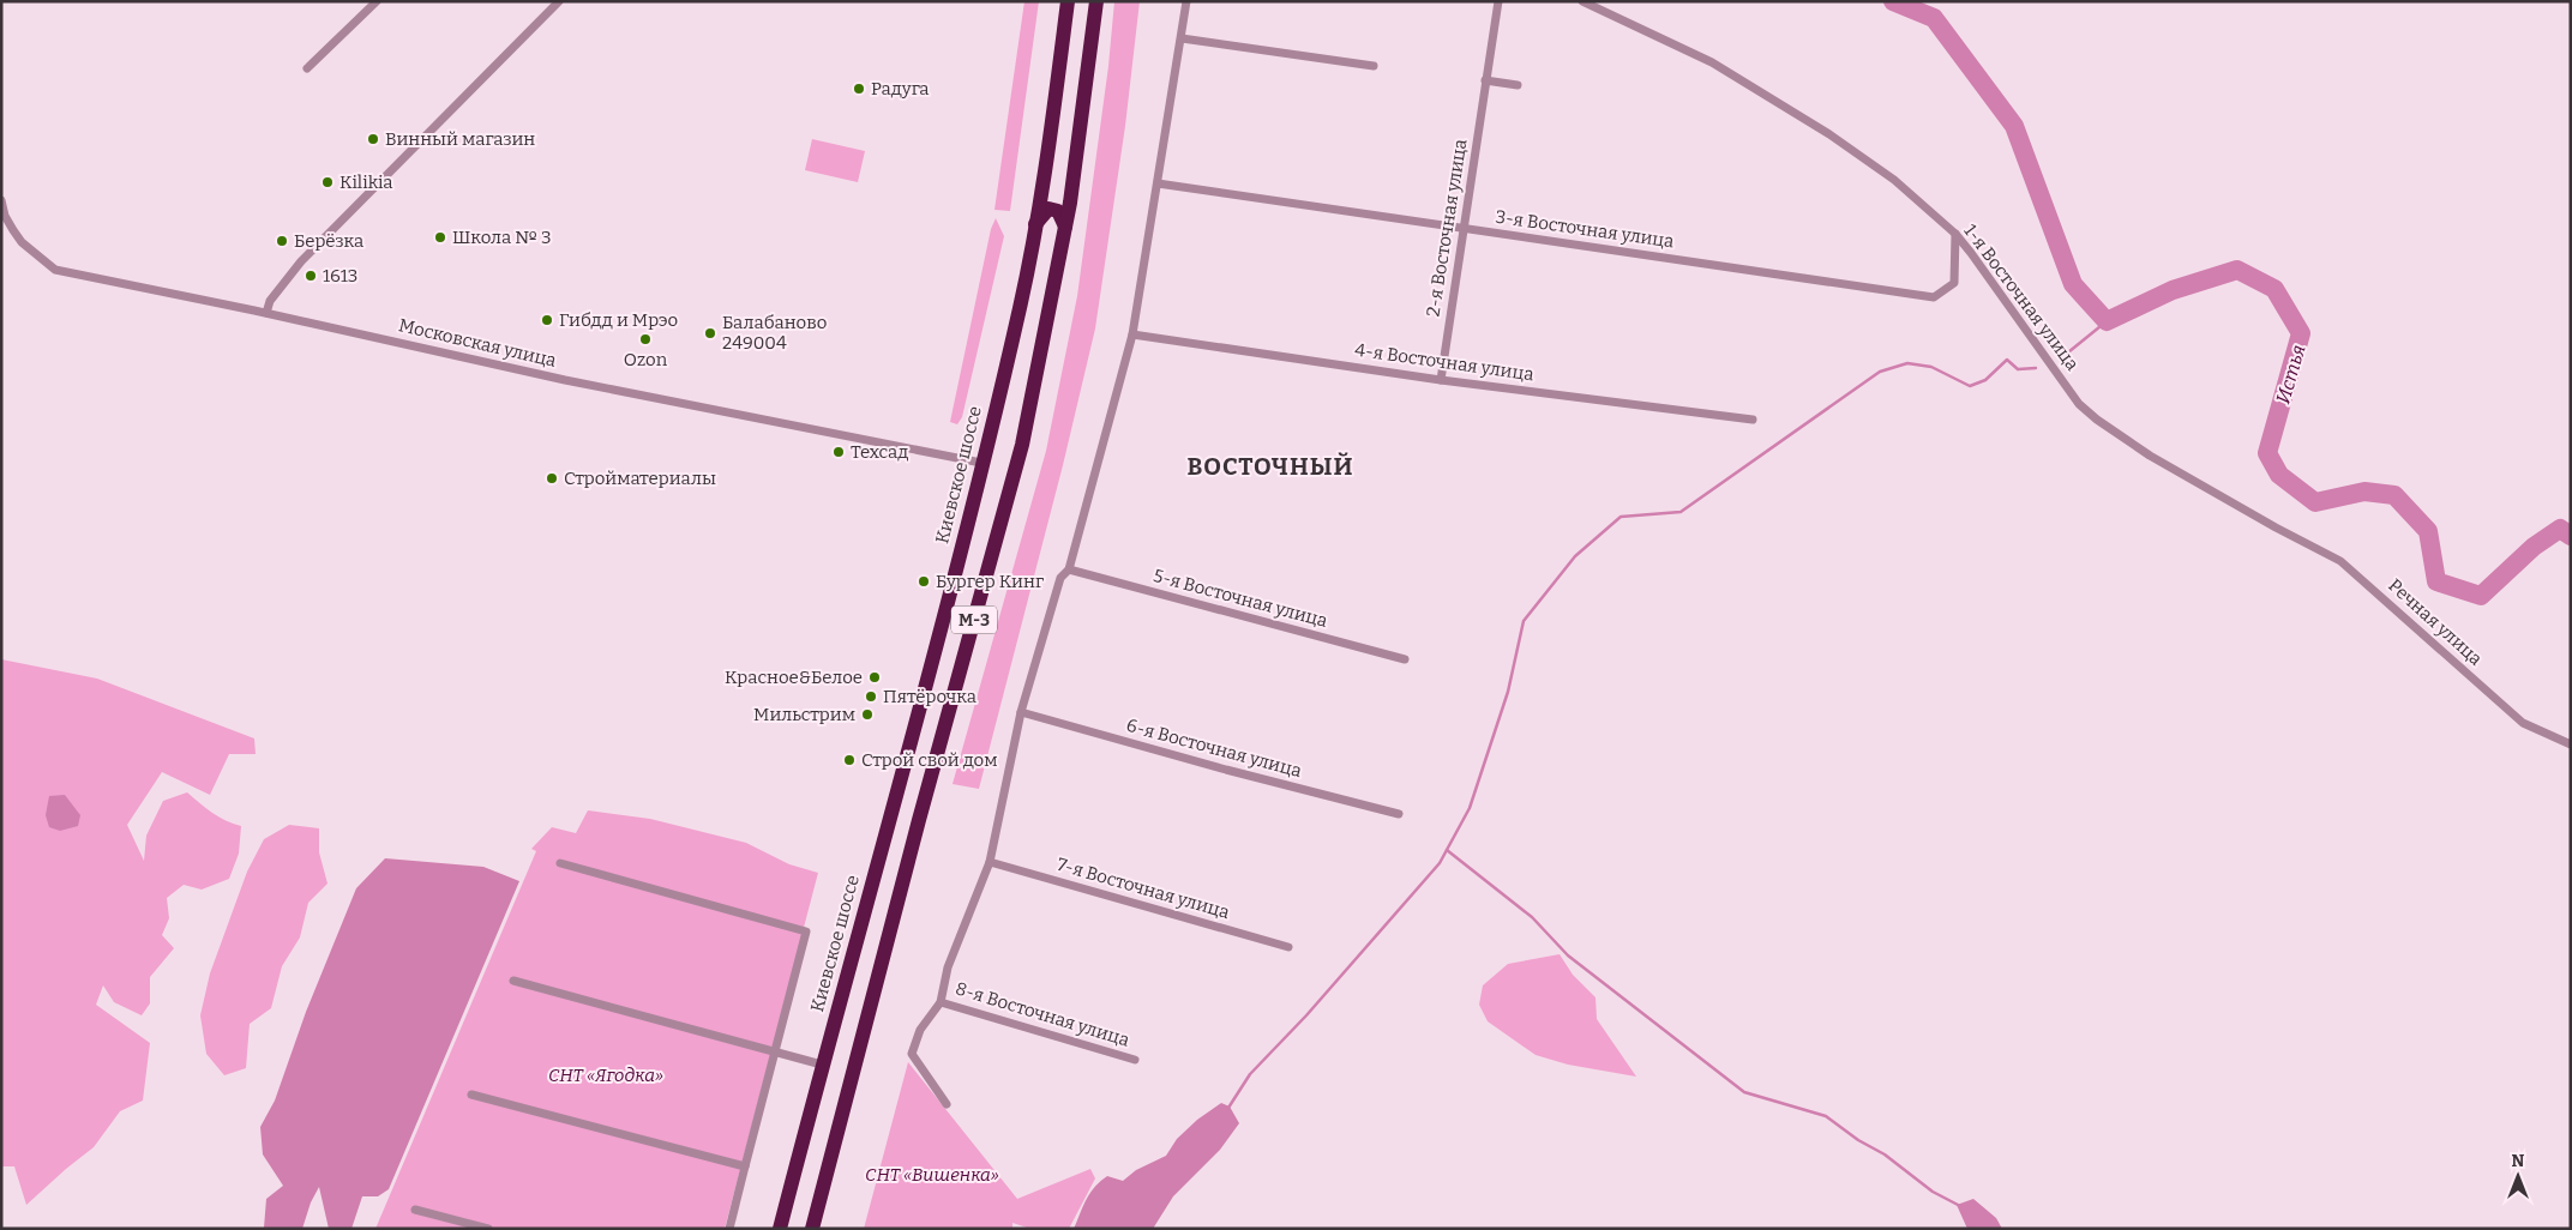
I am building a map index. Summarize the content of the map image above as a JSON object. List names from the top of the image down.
{
  "streets": {
    "highway": ["Киевское шоссе", "М-3"],
    "street": [
      "2-я Восточная улица",
      "3-я Восточная улица",
      "1-я Восточная улица",
      "Московская улица",
      "4-я Восточная улица",
      "5-я Восточная улица",
      "Речная улица",
      "6-я Восточная улица",
      "7-я Восточная улица",
      "8-я Восточная улица"
    ]
  },
  "crossings": [
    ["2-я Восточная улица", "3-я Восточная улица"],
    ["2-я Восточная улица", "4-я Восточная улица"],
    ["3-я Восточная улица", "1-я Восточная улица"],
    ["1-я Восточная улица", "Речная улица"],
    ["Московская улица", "Киевское шоссе"]
  ],
  "districts": ["ВОСТОЧНЫЙ"],
  "water": ["Истья"],
  "parks": ["СНТ «Ягодка»", "СНТ «Вишенка»"],
  "places": [
    "Радуга",
    "Винный магазин",
    "Kilikia",
    "Школа № 3",
    "Берёзка",
    "1613",
    "Гибдд и Мрэо",
    "Балабаново 249004",
    "Ozon",
    "Техсад",
    "Стройматериалы",
    "Бургер Кинг",
    "Красное&Белое",
    "Пятёрочка",
    "Мильстрим",
    "Строй свой дом"
  ],
  "north": "top"
}
